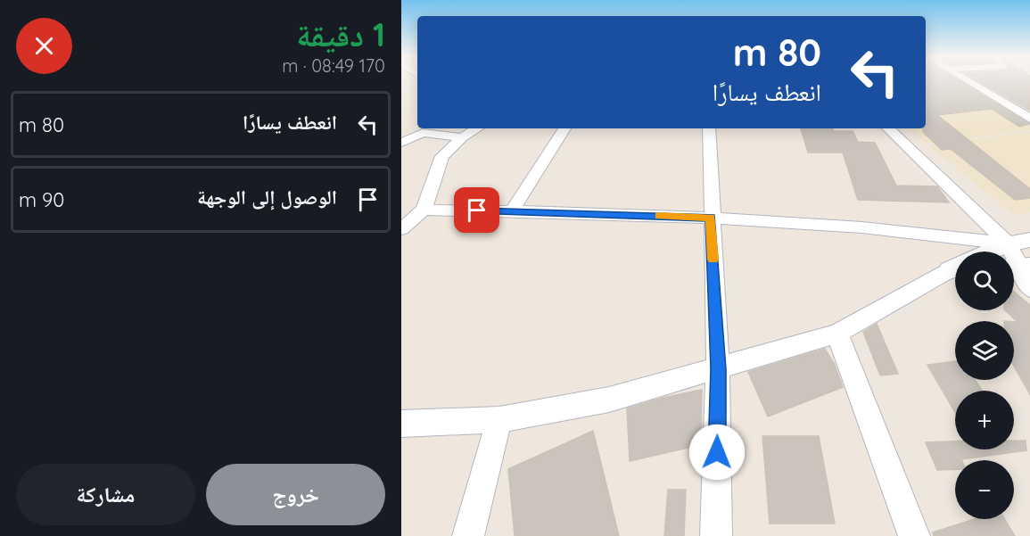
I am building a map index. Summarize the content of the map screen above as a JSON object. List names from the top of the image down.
{
  "page": {
    "heading": ["1 دقيقة", "170 m · 08:49"],
    "turn": ["80 m", "انعطف يسارًا"],
    "list": [
      {
        "name": "انعطف يسارًا",
        "value": "80 m"
      },
      {
        "name": "الوصول إلى الوجهة",
        "value": "90 m"
      }
    ],
    "map_buttons": ["+", "−"],
    "buttons": ["خروج", "مشاركة"]
  }
}
